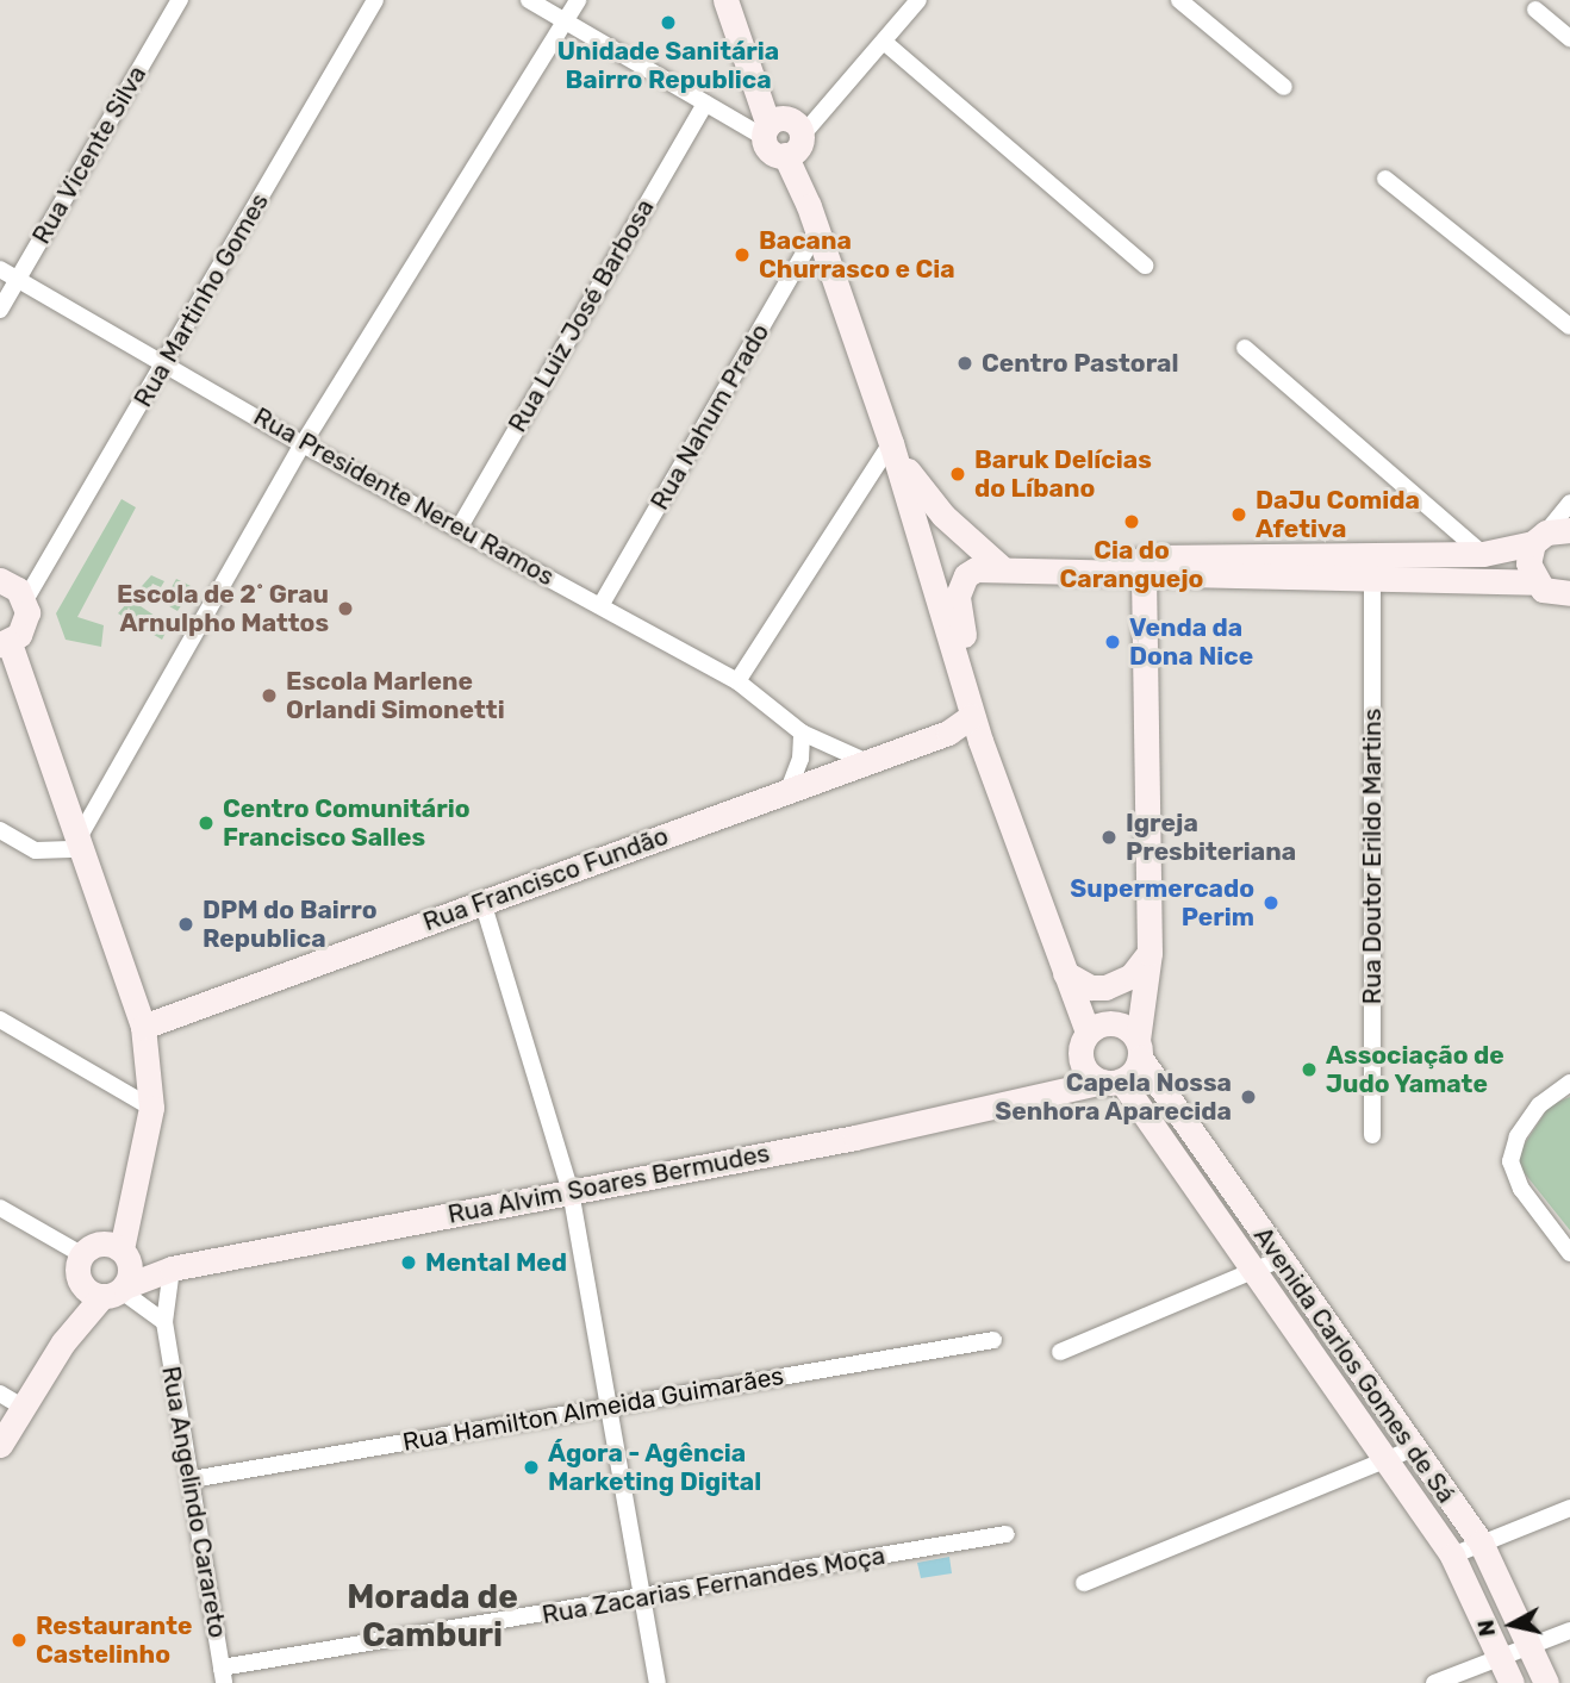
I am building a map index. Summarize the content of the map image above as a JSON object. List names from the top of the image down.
{
  "streets": {
    "street": [
      "Rua Vicente Silva",
      "Rua Martinho Gomes",
      "Rua Luiz José Barbosa",
      "Rua Nahum Prado",
      "Rua Presidente Nereu Ramos",
      "Rua Doutor Erildo Martins",
      "Rua Francisco Fundão",
      "Rua Alvim Soares Bermudes",
      "Avenida Carlos Gomes de Sá",
      "Rua Hamilton Almeida Guimarães",
      "Rua Angelindo Carareto",
      "Rua Zacarias Fernandes Moça"
    ]
  },
  "crossings": [
    ["Rua Vicente Silva", "Rua Presidente Nereu Ramos"],
    ["Rua Martinho Gomes", "Rua Presidente Nereu Ramos"],
    ["Rua Luiz José Barbosa", "Rua Presidente Nereu Ramos"],
    ["Rua Nahum Prado", "Rua Presidente Nereu Ramos"],
    ["Rua Presidente Nereu Ramos", "Rua Francisco Fundão"],
    ["Rua Alvim Soares Bermudes", "Avenida Carlos Gomes de Sá"],
    ["Rua Alvim Soares Bermudes", "Rua Angelindo Carareto"],
    ["Rua Hamilton Almeida Guimarães", "Rua Angelindo Carareto"],
    ["Rua Angelindo Carareto", "Rua Zacarias Fernandes Moça"]
  ],
  "districts": ["Morada de Camburi"],
  "places": [
    "Unidade Sanitária Bairro Republica",
    "Bacana Churrasco e Cia",
    "Centro Pastoral",
    "Baruk Delícias do Líbano",
    "DaJu Comida Afetiva",
    "Cia do Caranguejo",
    "Escola de 2˚ Grau Arnulpho Mattos",
    "Venda da Dona Nice",
    "Escola Marlene Orlandi Simonetti",
    "Centro Comunitário Francisco Salles",
    "Igreja Presbiteriana",
    "Supermercado Perim",
    "DPM do Bairro Republica",
    "Associação de Judo Yamate",
    "Capela Nossa Senhora Aparecida",
    "Mental Med",
    "Ágora - Agência Marketing Digital",
    "Restaurante Castelinho"
  ],
  "north": "left"
}
